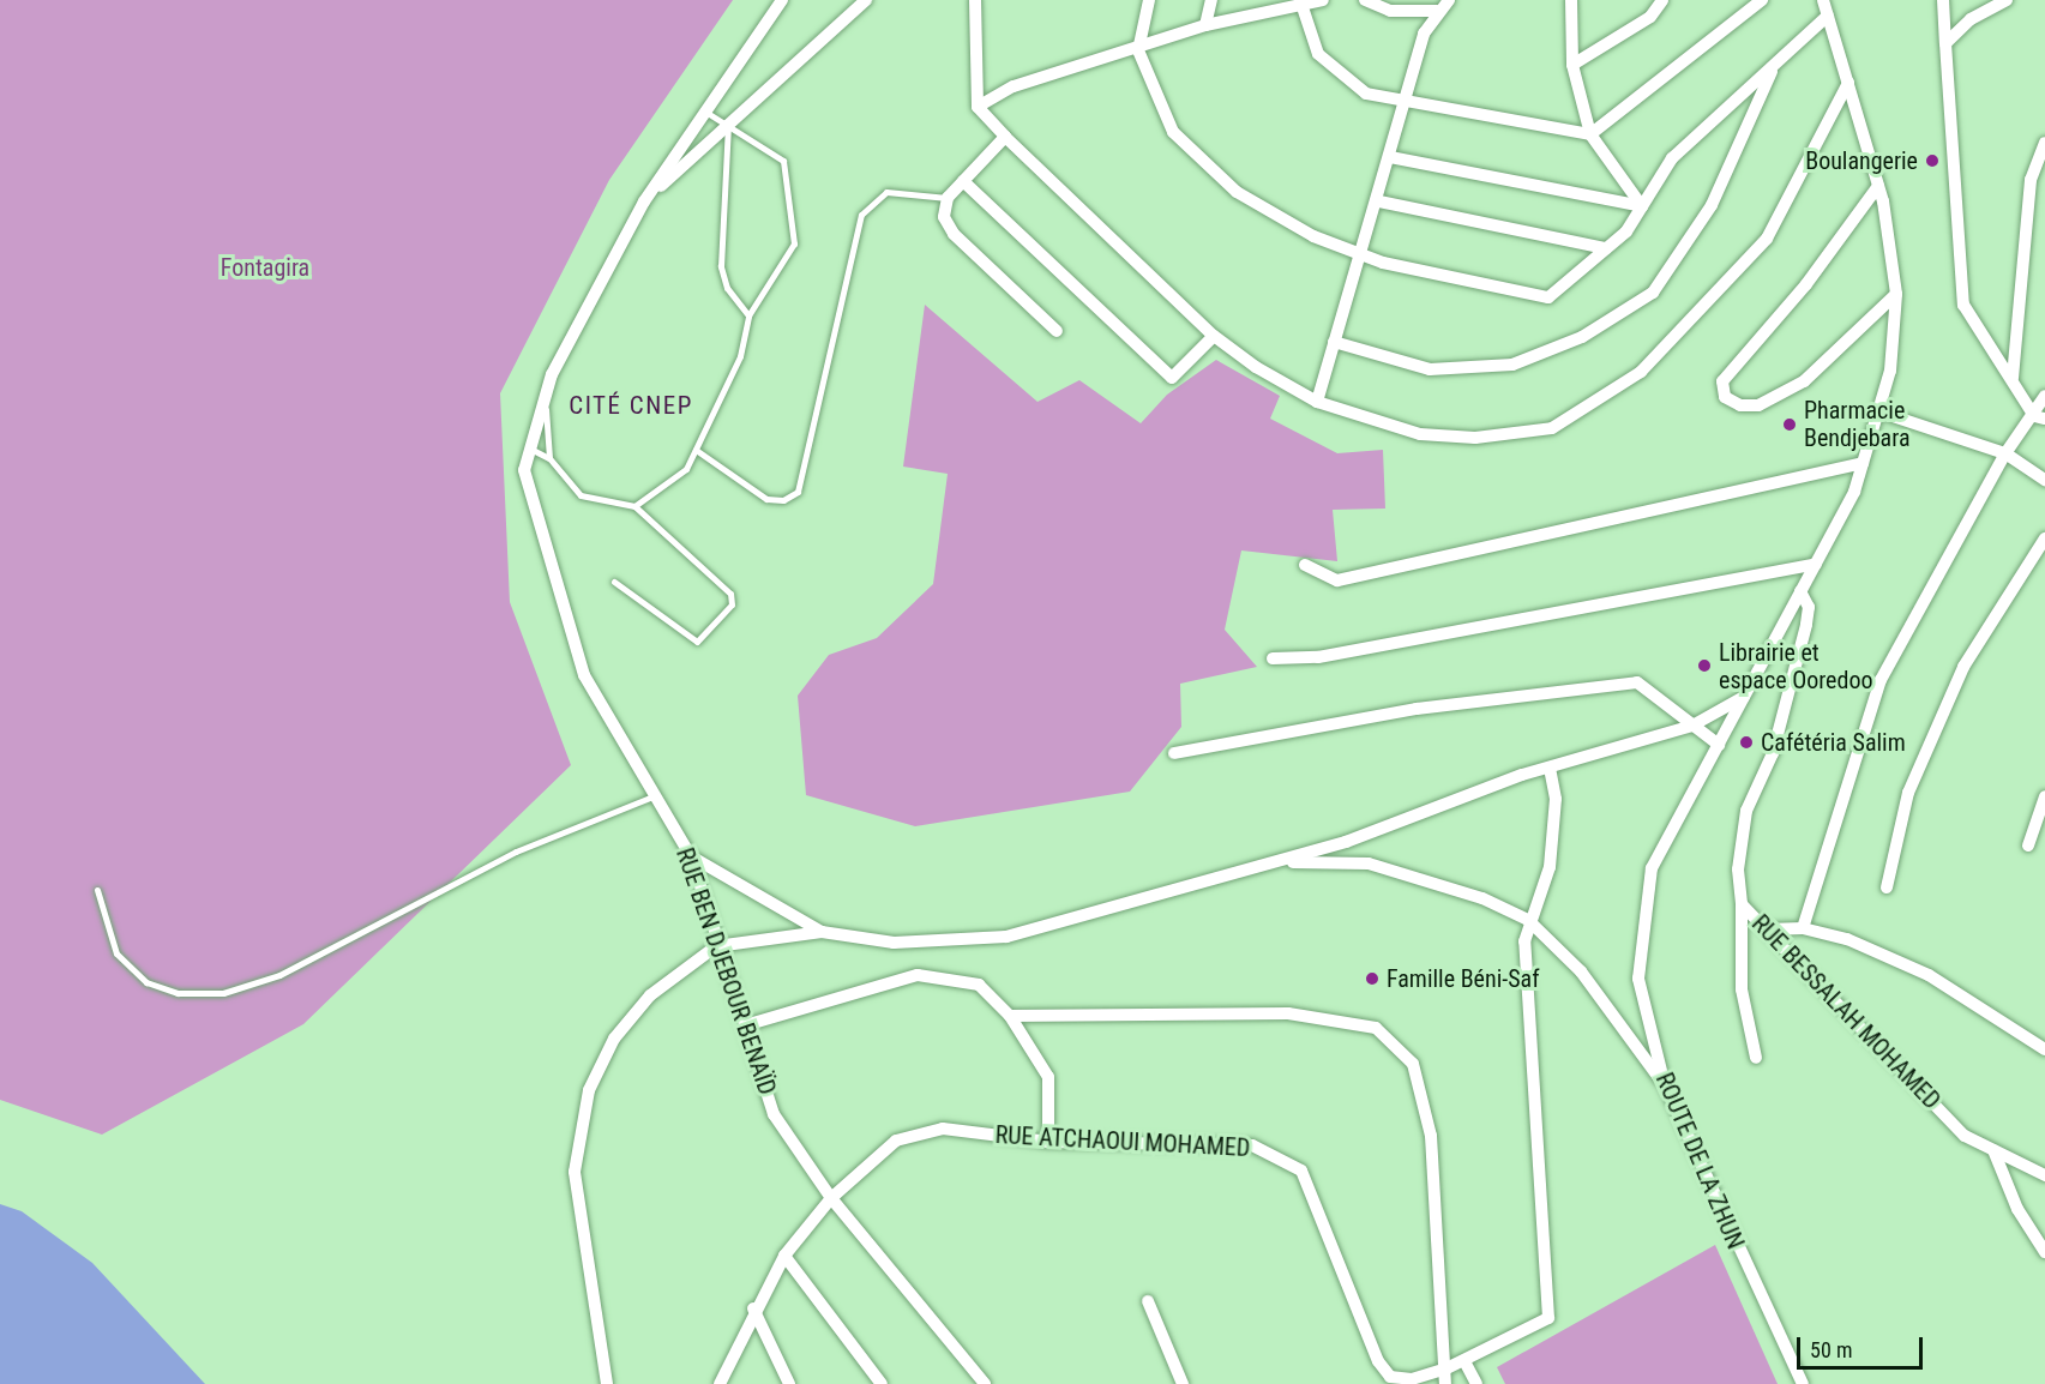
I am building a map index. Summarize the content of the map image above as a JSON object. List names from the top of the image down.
{
  "streets": {
    "street": [
      "RUE BEN DJEBOUR BENAÏD",
      "RUE BESSALAH MOHAMED",
      "RUE ATCHAOUI MOHAMED",
      "ROUTE DE LA ZHUN"
    ]
  },
  "crossings": [
    ["RUE BEN DJEBOUR BENAÏD", "RUE ATCHAOUI MOHAMED"],
    ["RUE BESSALAH MOHAMED", "ROUTE DE LA ZHUN"]
  ],
  "districts": ["CITÉ CNEP"],
  "parks": ["Fontagira"],
  "places": [
    "Boulangerie",
    "Pharmacie Bendjebara",
    "Librairie et espace Ooredoo",
    "Cafétéria Salim",
    "Famille Béni-Saf"
  ],
  "scale_bar": "50 m"
}
